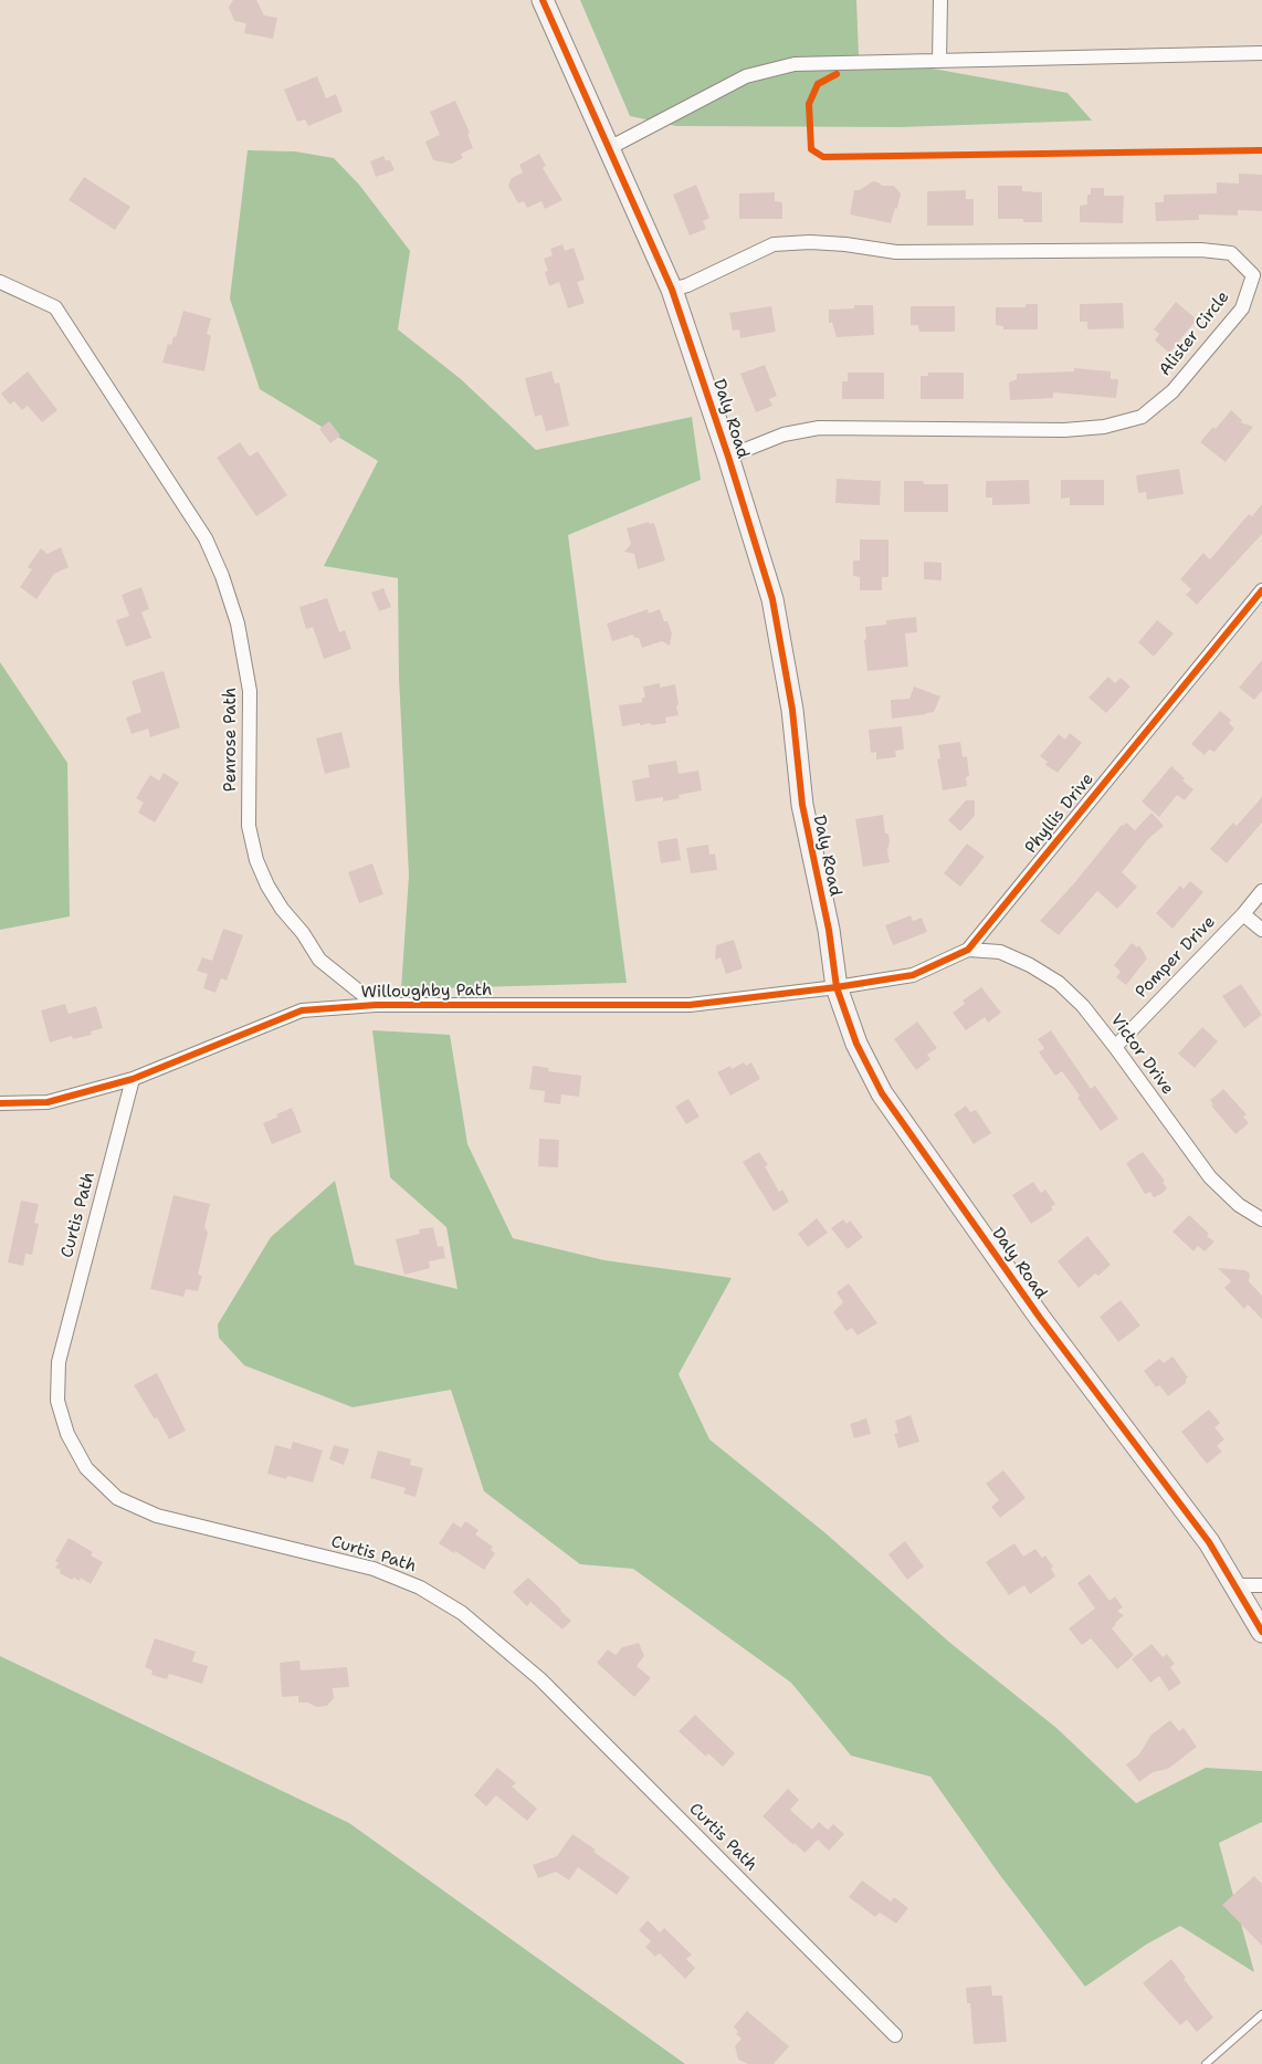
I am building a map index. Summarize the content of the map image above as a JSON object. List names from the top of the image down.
{
  "streets": {
    "street": [
      "Alister Circle",
      "Daly Road",
      "Penrose Path",
      "Phyllis Drive",
      "Pomper Drive",
      "Willoughby Path",
      "Victor Drive",
      "Curtis Path"
    ]
  },
  "crossings": [
    ["Alister Circle", "Daly Road"],
    ["Daly Road", "Phyllis Drive"],
    ["Daly Road", "Willoughby Path"],
    ["Penrose Path", "Willoughby Path"],
    ["Phyllis Drive", "Willoughby Path"],
    ["Phyllis Drive", "Victor Drive"],
    ["Pomper Drive", "Victor Drive"],
    ["Willoughby Path", "Curtis Path"]
  ]
}
